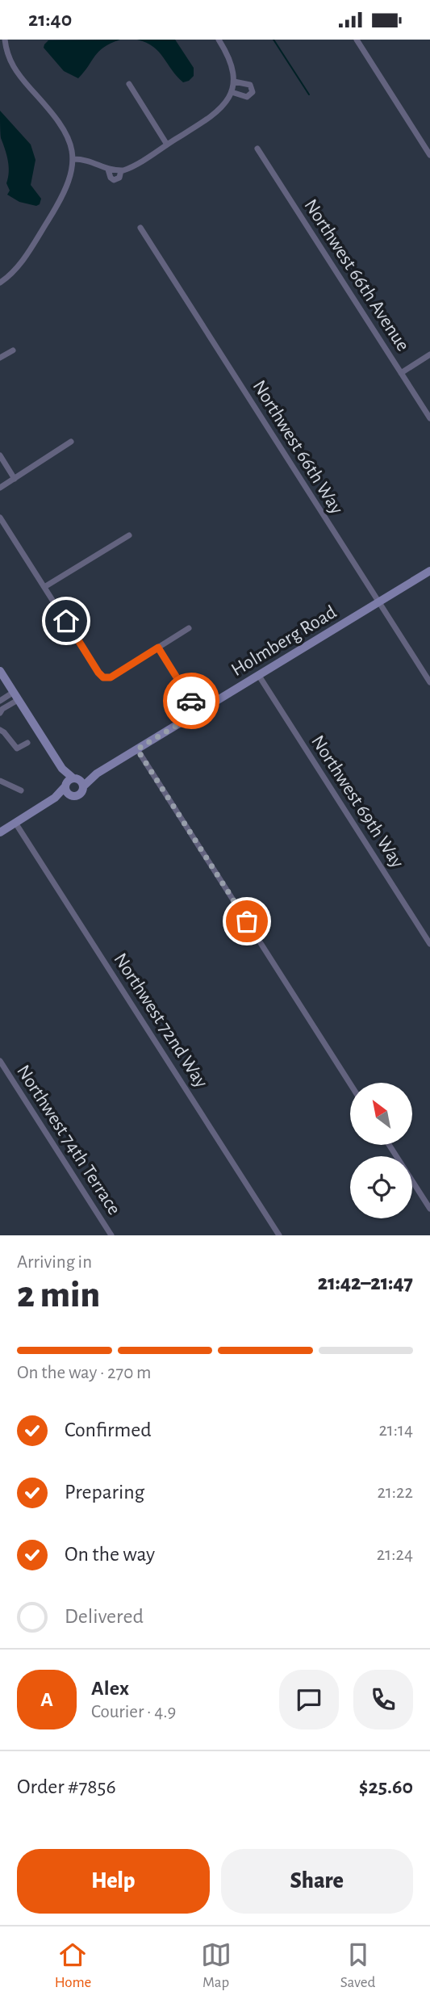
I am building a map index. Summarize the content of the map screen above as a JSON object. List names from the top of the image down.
{
  "streets": {
    "street": [
      "Northwest 66th Avenue",
      "Northwest 66th Way",
      "Holmberg Road",
      "Northwest 69th Way",
      "Northwest 72nd Way",
      "Northwest 74th Terrace"
    ]
  },
  "crossings": [
    ["Northwest 66th Way", "Holmberg Road"],
    ["Holmberg Road", "Northwest 69th Way"]
  ],
  "north": "top left",
  "page": {
    "status": "21:40",
    "heading": ["2 min", "Arriving in", "21:42–21:47"],
    "panel": [
      "Alex",
      "Courier · 4.9",
      "Order #7856",
      "$25.60"
    ],
    "bar": "On the way · 270 m",
    "list": [
      ["Confirmed", "21:14"],
      ["Preparing", "21:22"],
      ["On the way", "21:24"],
      "Delivered"
    ],
    "round": "A",
    "buttons": ["Help", "Share"],
    "tabs": ["Home", "Map", "Saved"]
  }
}
